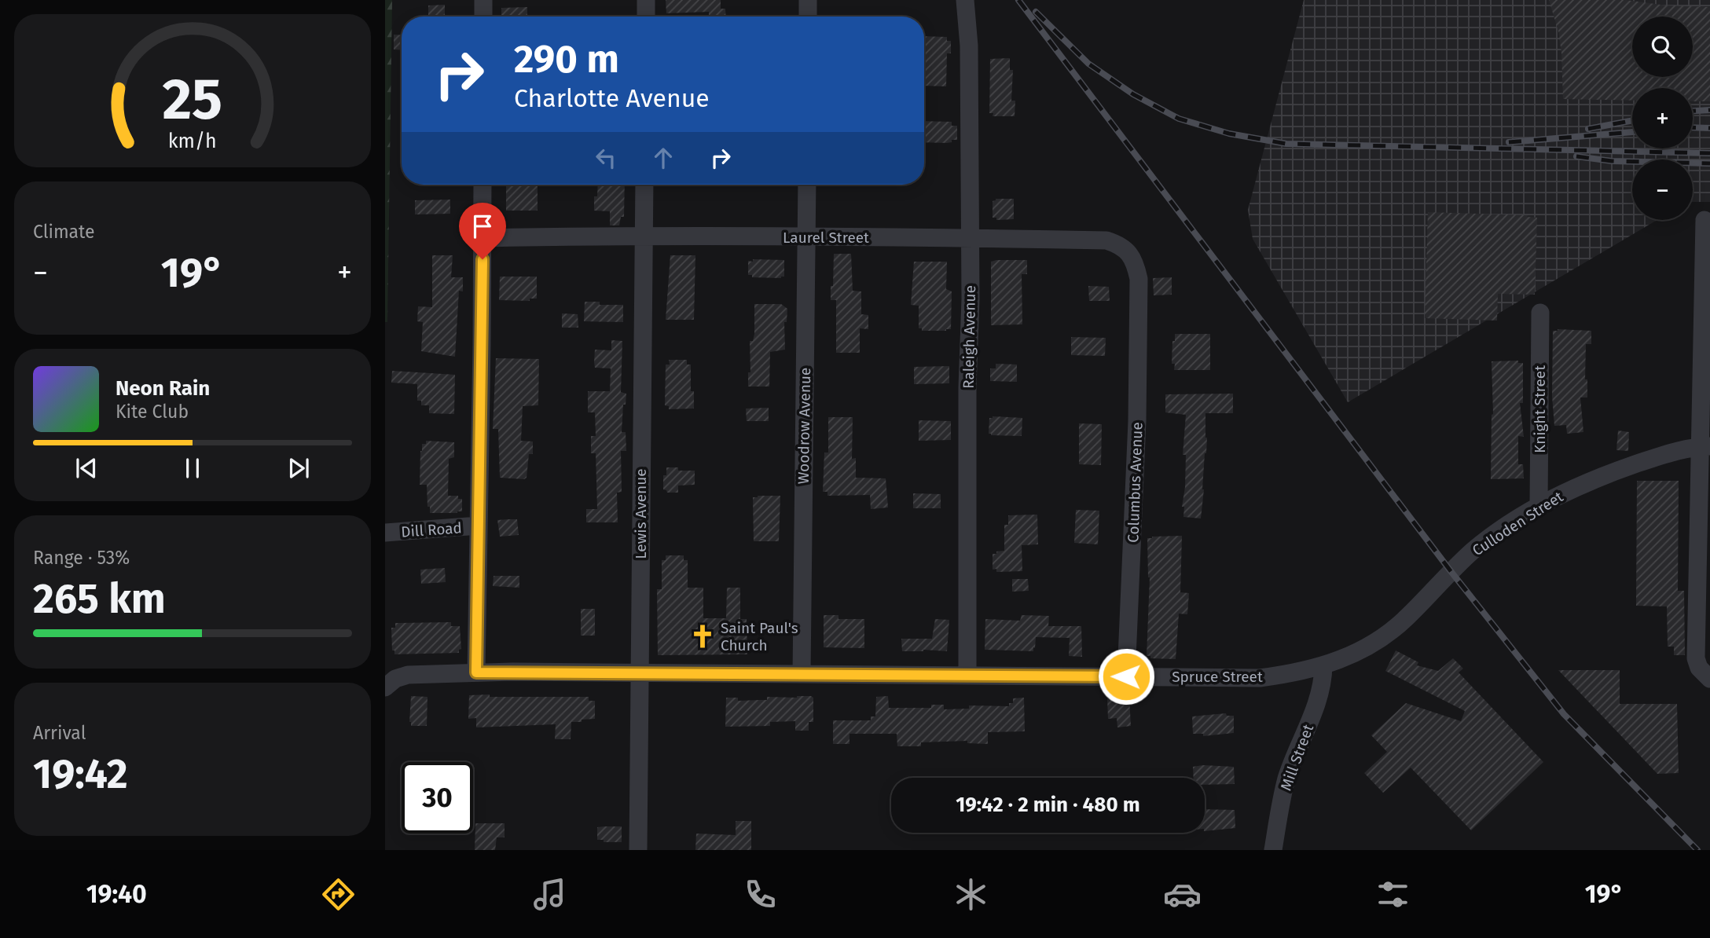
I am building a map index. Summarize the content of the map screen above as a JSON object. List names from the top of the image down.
{
  "streets": {
    "street": [
      "Laurel Street",
      "Raleigh Avenue",
      "Knight Street",
      "Woodrow Avenue",
      "Columbus Avenue",
      "Lewis Avenue",
      "Culloden Street",
      "Dill Road",
      "Spruce Street",
      "Mill Street"
    ]
  },
  "crossings": [
    ["Laurel Street", "Raleigh Avenue"],
    ["Laurel Street", "Woodrow Avenue"],
    ["Laurel Street", "Columbus Avenue"],
    ["Laurel Street", "Lewis Avenue"],
    ["Raleigh Avenue", "Spruce Street"],
    ["Knight Street", "Culloden Street"],
    ["Woodrow Avenue", "Spruce Street"],
    ["Columbus Avenue", "Spruce Street"],
    ["Lewis Avenue", "Spruce Street"],
    ["Culloden Street", "Spruce Street"],
    ["Culloden Street", "Mill Street"],
    ["Spruce Street", "Mill Street"]
  ],
  "places": {
    "church": ["Saint Paul's Church"]
  },
  "page": {
    "map_buttons": ["+", "−"],
    "turn": ["290 m", "Charlotte Avenue"],
    "tile": [
      "Climate",
      ["Range · 53%", "265 km"],
      ["Arrival", "19:42"]
    ],
    "heat": ["−", "19°", "+"],
    "song": ["Neon Rain", "Kite Club"],
    "limit": "30",
    "trip": "19:42 · 2 min · 480 m",
    "tabs": ["19:40", "19°"],
    "gauge": ["25", "km/h"]
  }
}
